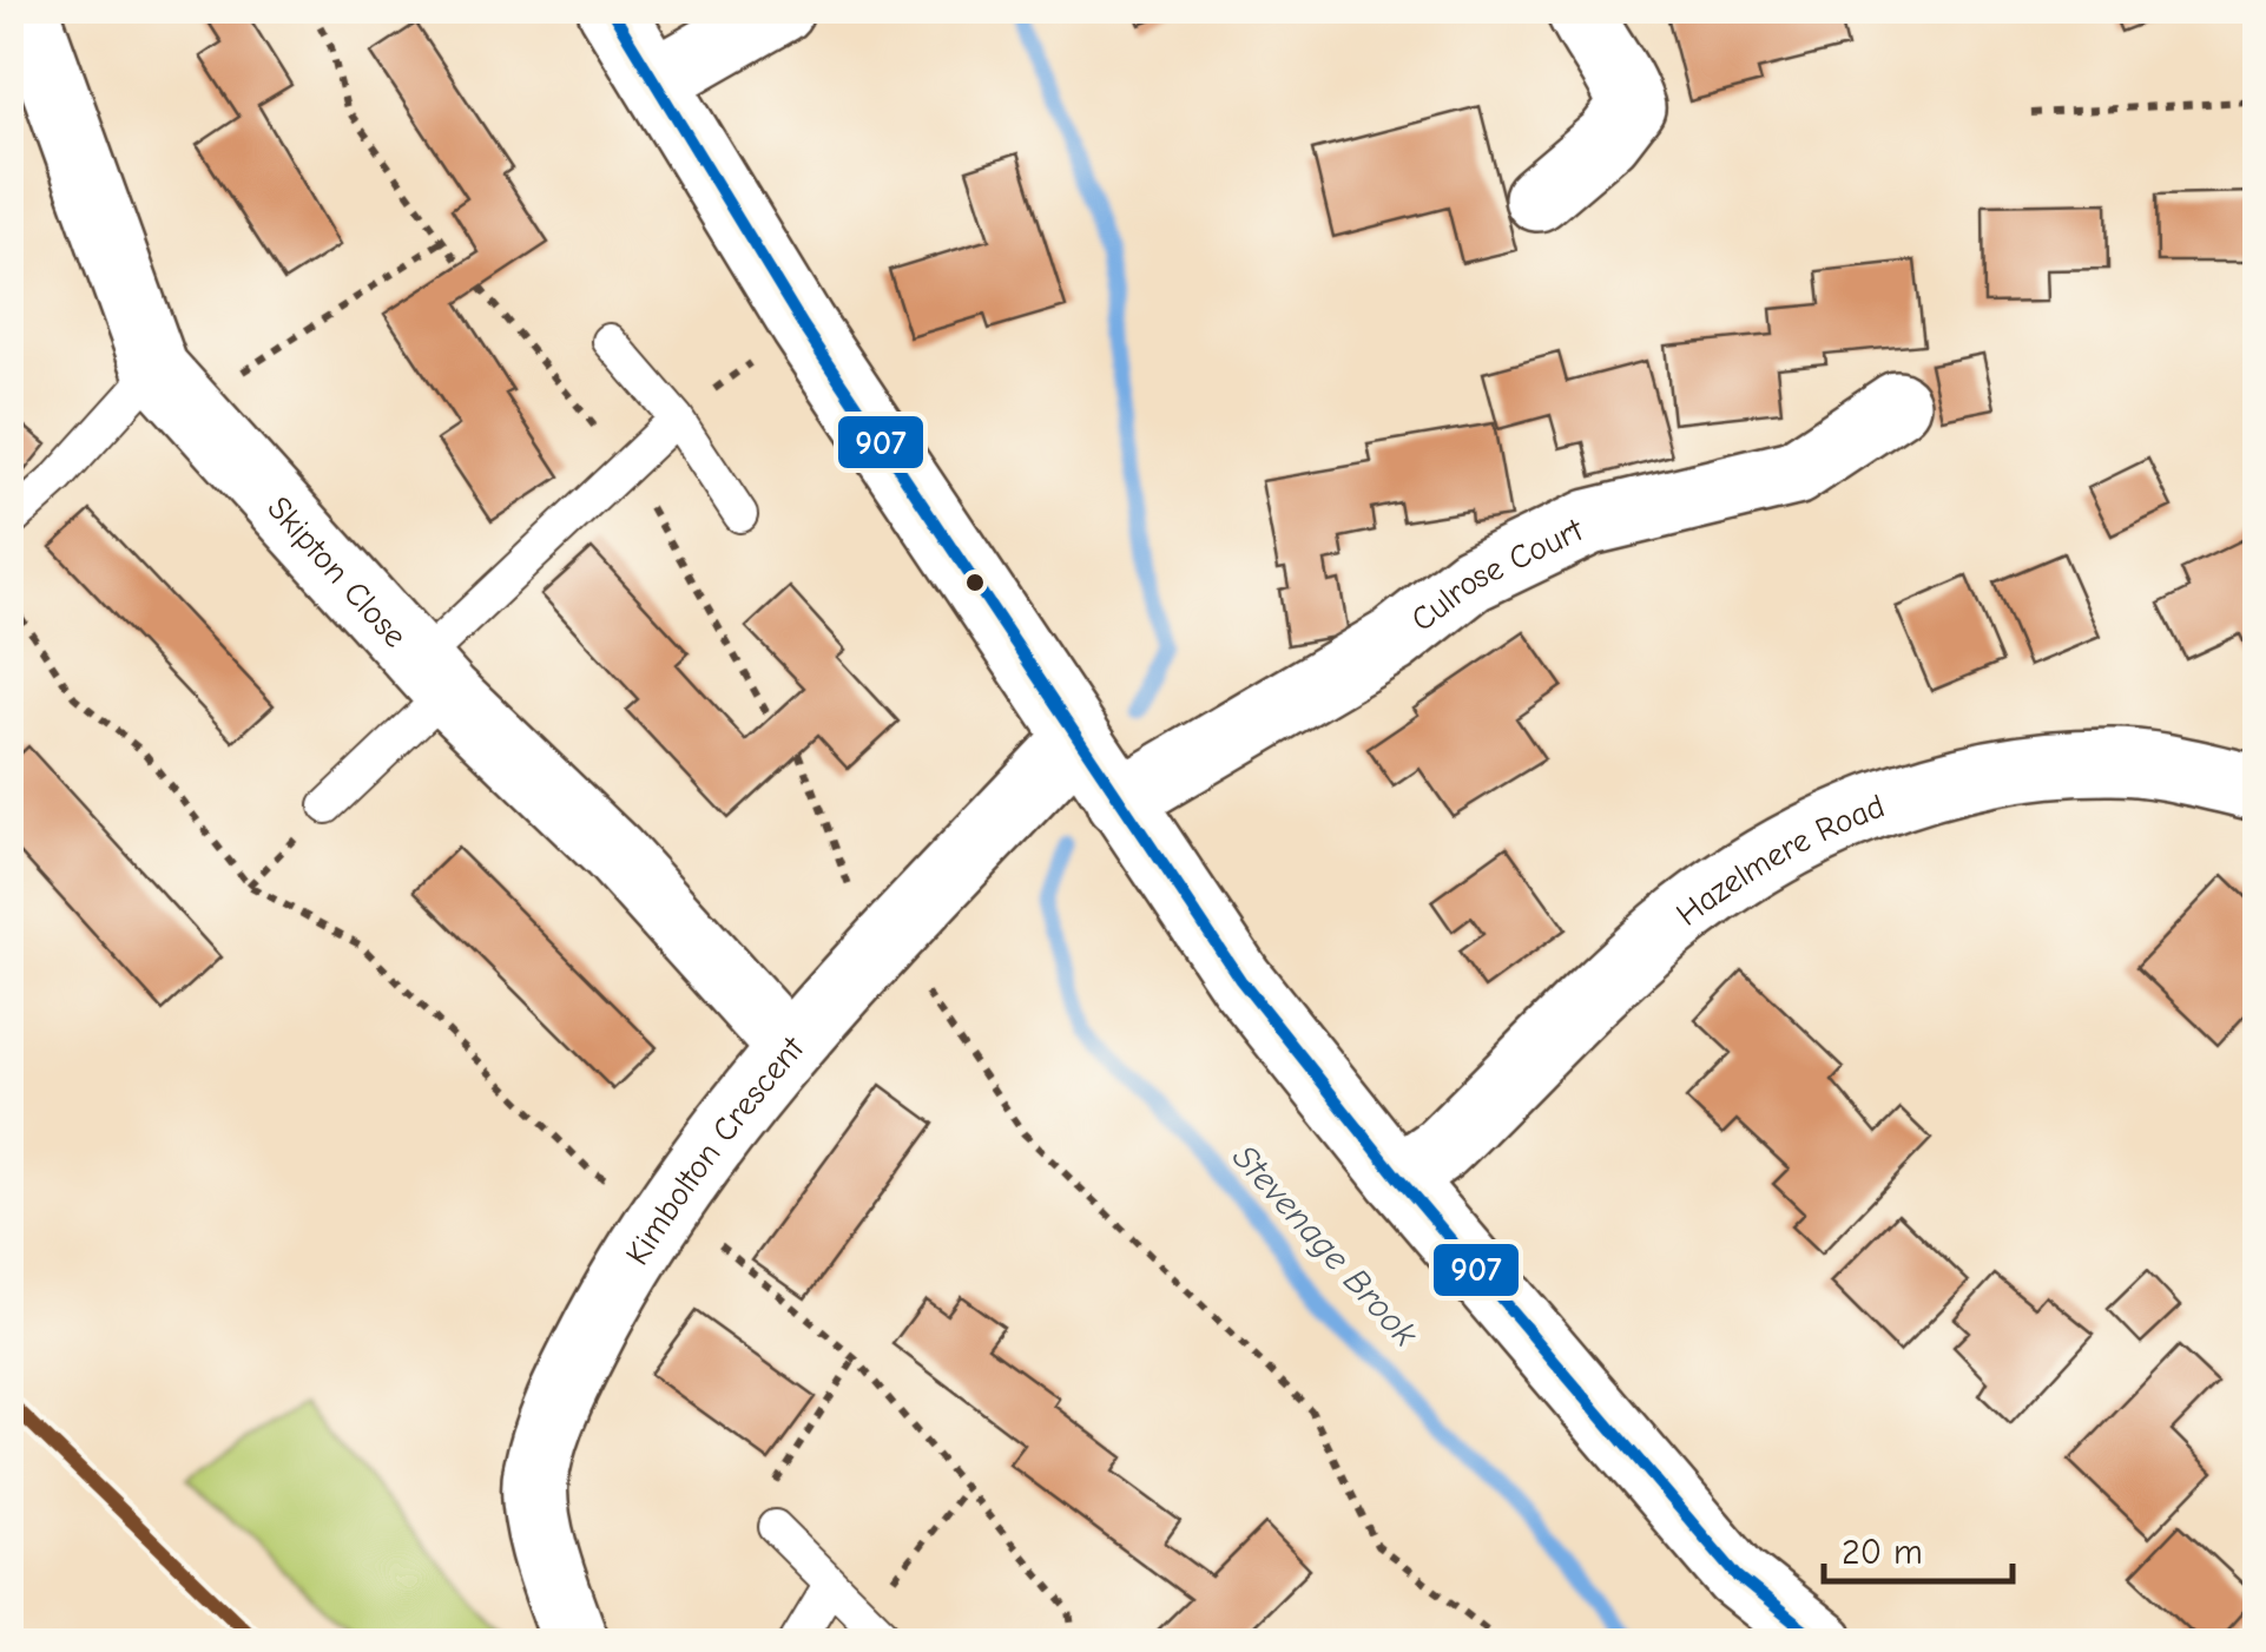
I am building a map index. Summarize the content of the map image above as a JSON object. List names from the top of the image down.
{
  "streets": {
    "street": [
      "Skipton Close",
      "Culrose Court",
      "Hazelmere Road",
      "Kimbolton Crescent"
    ]
  },
  "crossings": [
    ["Skipton Close", "Kimbolton Crescent"]
  ],
  "water": ["Stevenage Brook"],
  "lines": ["transit line 907"],
  "scale_bar": "20 m"
}
